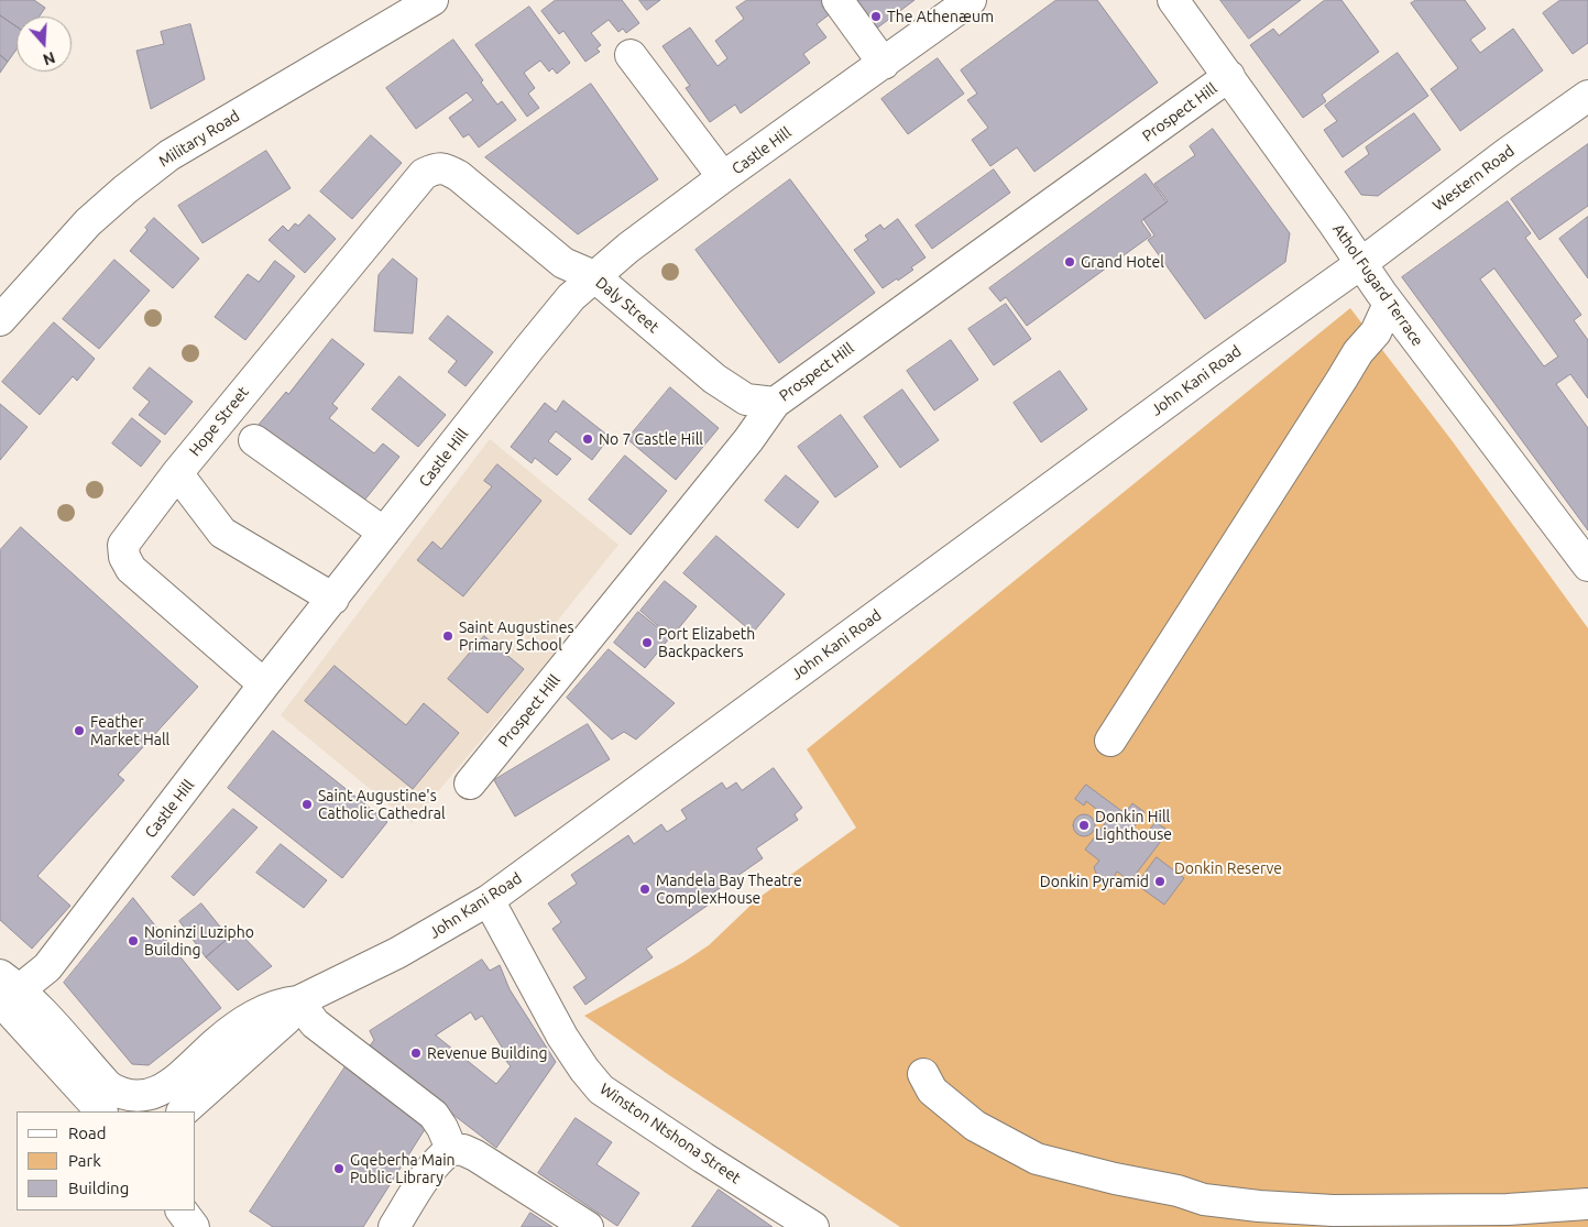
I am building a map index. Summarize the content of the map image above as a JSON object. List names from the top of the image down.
{
  "streets": {
    "street": [
      "Prospect Hill",
      "Military Road",
      "Castle Hill",
      "Western Road",
      "Athol Fugard Terrace",
      "Daly Street",
      "John Kani Road",
      "Hope Street",
      "Winston Ntshona Street"
    ]
  },
  "crossings": [
    ["Prospect Hill", "Athol Fugard Terrace"],
    ["Prospect Hill", "Daly Street"],
    ["Castle Hill", "Daly Street"],
    ["Castle Hill", "Hope Street"],
    ["Western Road", "Athol Fugard Terrace"],
    ["Western Road", "John Kani Road"],
    ["Athol Fugard Terrace", "John Kani Road"],
    ["Daly Street", "Hope Street"],
    ["John Kani Road", "Winston Ntshona Street"]
  ],
  "parks": ["Donkin Reserve"],
  "places": [
    "The Athenæum",
    "Grand Hotel",
    "No 7 Castle Hill",
    "Saint Augustines Primary School",
    "Port Elizabeth Backpackers",
    "Feather Market Hall",
    "Saint Augustine's Catholic Cathedral",
    "Donkin Hill Lighthouse",
    "Donkin Pyramid",
    "Mandela Bay Theatre ComplexHouse",
    "Noninzi Luzipho Building",
    "Revenue Building",
    "Gqeberha Main Public Library"
  ],
  "legend": ["Road", "Park", "Building"],
  "north": "bottom"
}
